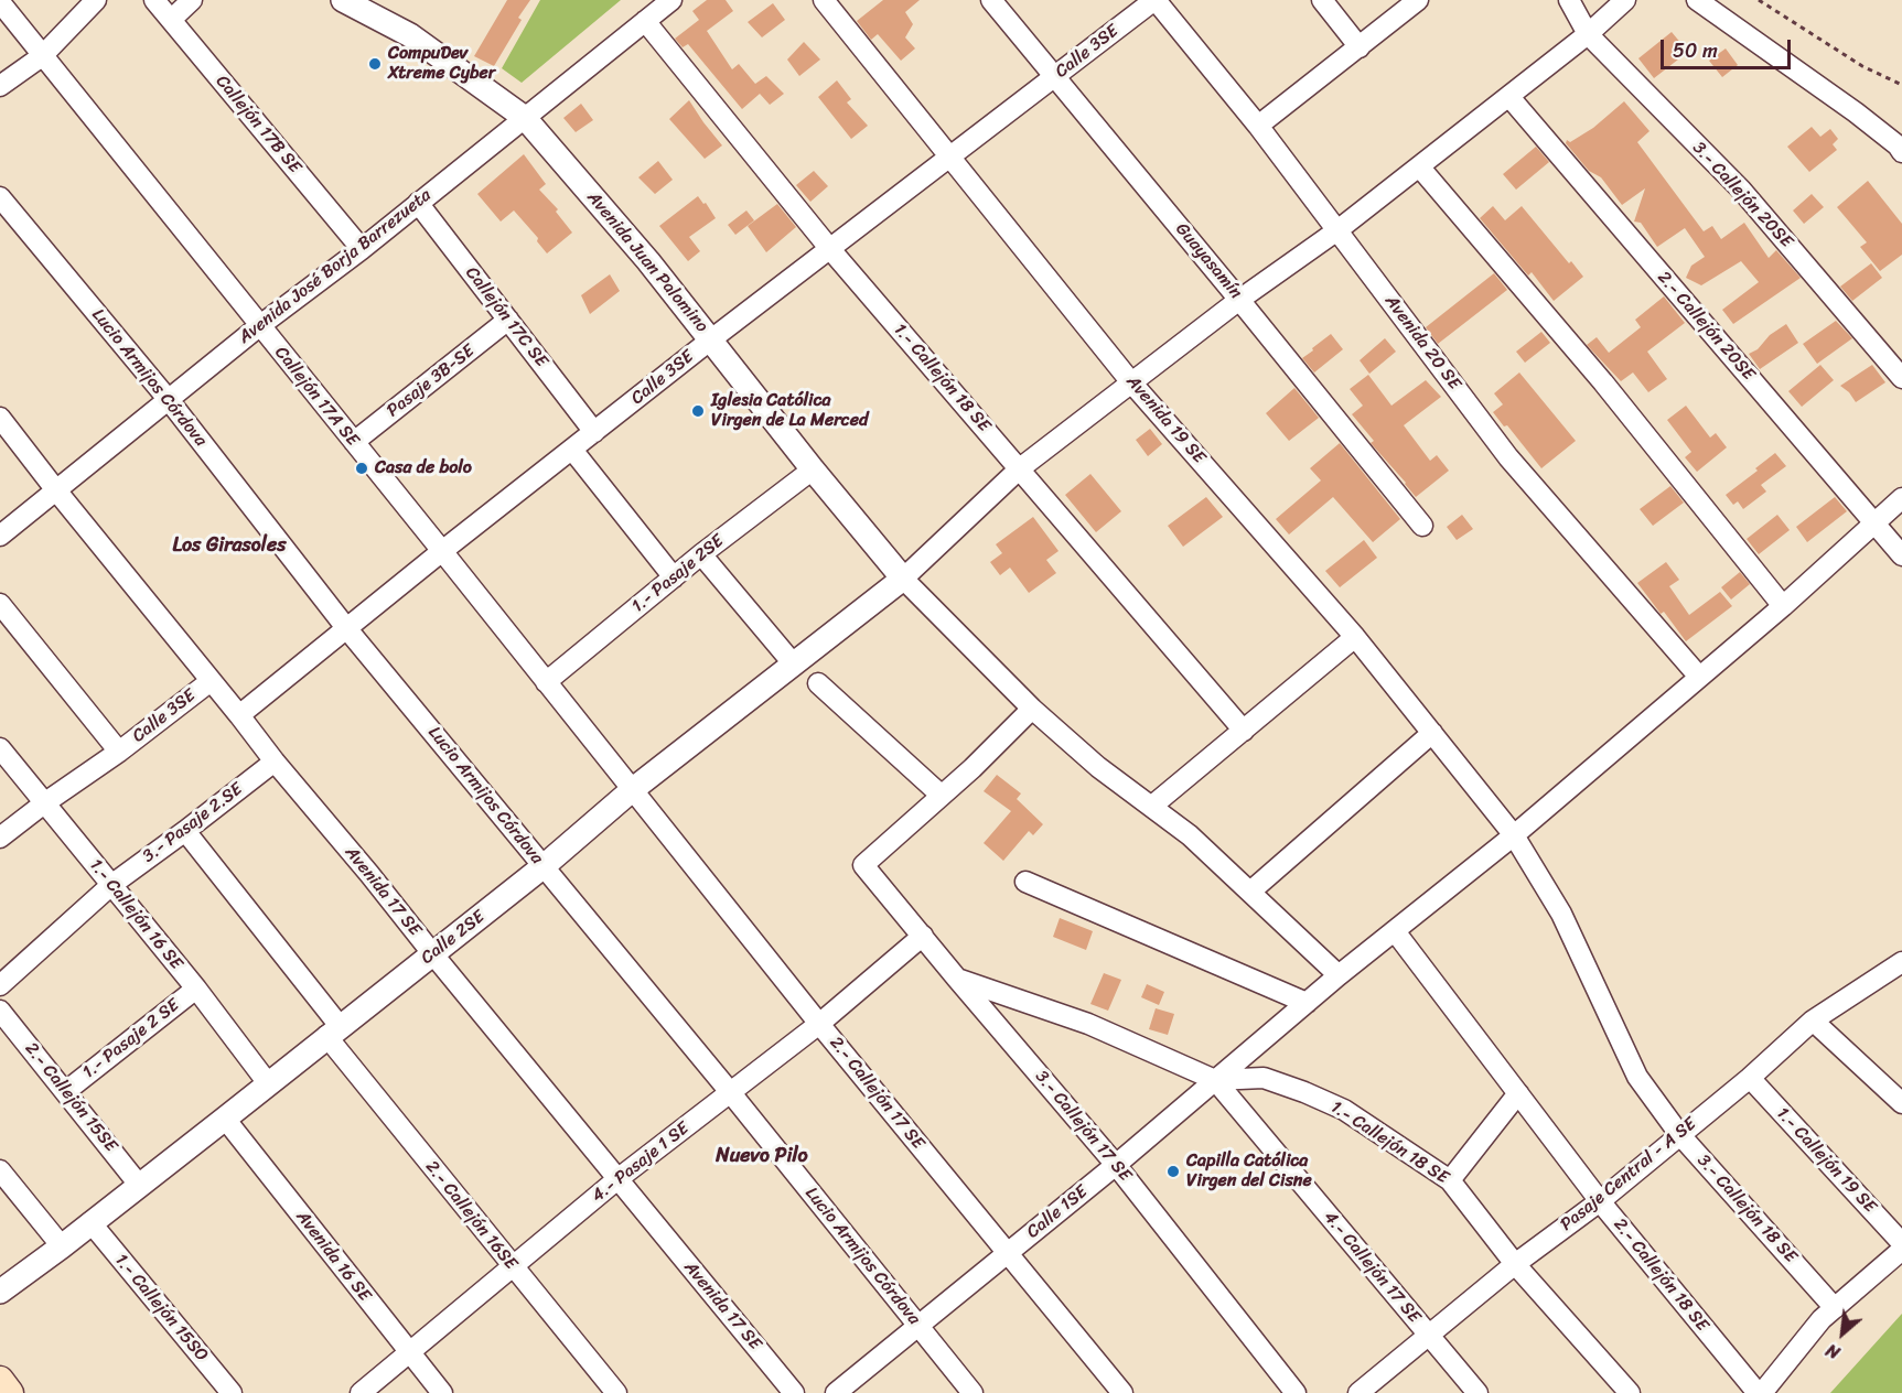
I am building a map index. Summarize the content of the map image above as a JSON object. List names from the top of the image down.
{
  "streets": {
    "street": [
      "Calle 3SE",
      "Callejón 17B SE",
      "3.- Callejón 20SE",
      "Guayasamín",
      "Avenida Juan Palomino",
      "Avenida José Borja Barrezueta",
      "Callejón 17C SE",
      "2.- Callejón 20SE",
      "Avenida 20 SE",
      "Lucio Armijos Córdova",
      "1.- Callejón 18 SE",
      "Pasaje 3B-SE",
      "Callejón 17A SE",
      "Avenida 19 SE",
      "1.- Pasaje 2SE",
      "3.- Pasaje 2.SE",
      "Avenida 17 SE",
      "1.- Callejón 16 SE",
      "Calle 2SE",
      "1.- Pasaje 2 SE",
      "2.- Callejón 17 SE",
      "2.- Callejón 15SE",
      "3.- Callejón 17 SE",
      "1.- Callejón 19 SE",
      "4.- Pasaje 1 SE",
      "Pasaje Central - A SE",
      "3.- Callejón 18 SE",
      "Calle 1SE",
      "2.- Callejón 16SE",
      "Avenida 16 SE",
      "4.- Callejón 17 SE",
      "2.- Callejón 18 SE",
      "1.- Callejón 15SO"
    ]
  },
  "crossings": [
    ["Calle 3SE", "Guayasamín"],
    ["Calle 3SE", "Avenida Juan Palomino"],
    ["Calle 3SE", "Callejón 17C SE"],
    ["Calle 3SE", "Avenida 20 SE"],
    ["Calle 3SE", "Lucio Armijos Córdova"],
    ["Calle 3SE", "1.- Callejón 18 SE"],
    ["Calle 3SE", "Callejón 17A SE"],
    ["Calle 3SE", "Avenida 19 SE"],
    ["Calle 3SE", "Avenida 17 SE"],
    ["Calle 3SE", "1.- Callejón 16 SE"],
    ["Callejón 17B SE", "Avenida José Borja Barrezueta"],
    ["Avenida Juan Palomino", "Avenida José Borja Barrezueta"],
    ["Avenida Juan Palomino", "1.- Pasaje 2SE"],
    ["Avenida Juan Palomino", "Calle 2SE"],
    ["Avenida José Borja Barrezueta", "Callejón 17C SE"],
    ["Avenida José Borja Barrezueta", "Lucio Armijos Córdova"],
    ["Avenida José Borja Barrezueta", "1.- Callejón 18 SE"],
    ["Avenida José Borja Barrezueta", "Callejón 17A SE"],
    ["Avenida José Borja Barrezueta", "Avenida 17 SE"],
    ["Callejón 17C SE", "Pasaje 3B-SE"],
    ["2.- Callejón 20SE", "Calle 1SE"],
    ["Avenida 20 SE", "Calle 1SE"],
    ["Lucio Armijos Córdova", "Calle 2SE"],
    ["Lucio Armijos Córdova", "4.- Pasaje 1 SE"],
    ["Lucio Armijos Córdova", "Calle 1SE"],
    ["1.- Callejón 18 SE", "3.- Callejón 17 SE"],
    ["1.- Callejón 18 SE", "Pasaje Central - A SE"],
    ["1.- Callejón 18 SE", "Calle 1SE"],
    ["1.- Callejón 18 SE", "4.- Callejón 17 SE"],
    ["Pasaje 3B-SE", "Callejón 17A SE"],
    ["Callejón 17A SE", "1.- Pasaje 2SE"],
    ["Callejón 17A SE", "Calle 2SE"],
    ["Callejón 17A SE", "2.- Callejón 17 SE"],
    ["Avenida 19 SE", "3.- Callejón 18 SE"],
    ["Avenida 19 SE", "Calle 1SE"],
    ["3.- Pasaje 2.SE", "Avenida 17 SE"],
    ["3.- Pasaje 2.SE", "1.- Callejón 16 SE"],
    ["3.- Pasaje 2.SE", "2.- Callejón 16SE"],
    ["Avenida 17 SE", "Calle 2SE"],
    ["Avenida 17 SE", "4.- Pasaje 1 SE"],
    ["1.- Callejón 16 SE", "Calle 2SE"],
    ["1.- Callejón 16 SE", "1.- Pasaje 2 SE"],
    ["Calle 2SE", "2.- Callejón 17 SE"],
    ["Calle 2SE", "2.- Callejón 15SE"],
    ["Calle 2SE", "2.- Callejón 16SE"],
    ["Calle 2SE", "Avenida 16 SE"],
    ["Calle 2SE", "1.- Callejón 15SO"],
    ["1.- Pasaje 2 SE", "2.- Callejón 15SE"],
    ["2.- Callejón 17 SE", "4.- Pasaje 1 SE"],
    ["2.- Callejón 17 SE", "Calle 1SE"],
    ["3.- Callejón 17 SE", "4.- Pasaje 1 SE"],
    ["3.- Callejón 17 SE", "Calle 1SE"],
    ["1.- Callejón 19 SE", "Pasaje Central - A SE"],
    ["4.- Pasaje 1 SE", "2.- Callejón 16SE"],
    ["4.- Pasaje 1 SE", "Avenida 16 SE"],
    ["Pasaje Central - A SE", "3.- Callejón 18 SE"],
    ["Pasaje Central - A SE", "4.- Callejón 17 SE"],
    ["Pasaje Central - A SE", "2.- Callejón 18 SE"],
    ["Calle 1SE", "4.- Callejón 17 SE"],
    ["Calle 1SE", "2.- Callejón 18 SE"]
  ],
  "districts": ["Los Girasoles", "Nuevo Pilo"],
  "places": [
    "CompuDev Xtreme Cyber",
    "Iglesia Católica Virgen de La Merced",
    "Casa de bolo",
    "Capilla Católica Virgen del Cisne"
  ],
  "scale_bar": "50 m",
  "north": "bottom left"
}
